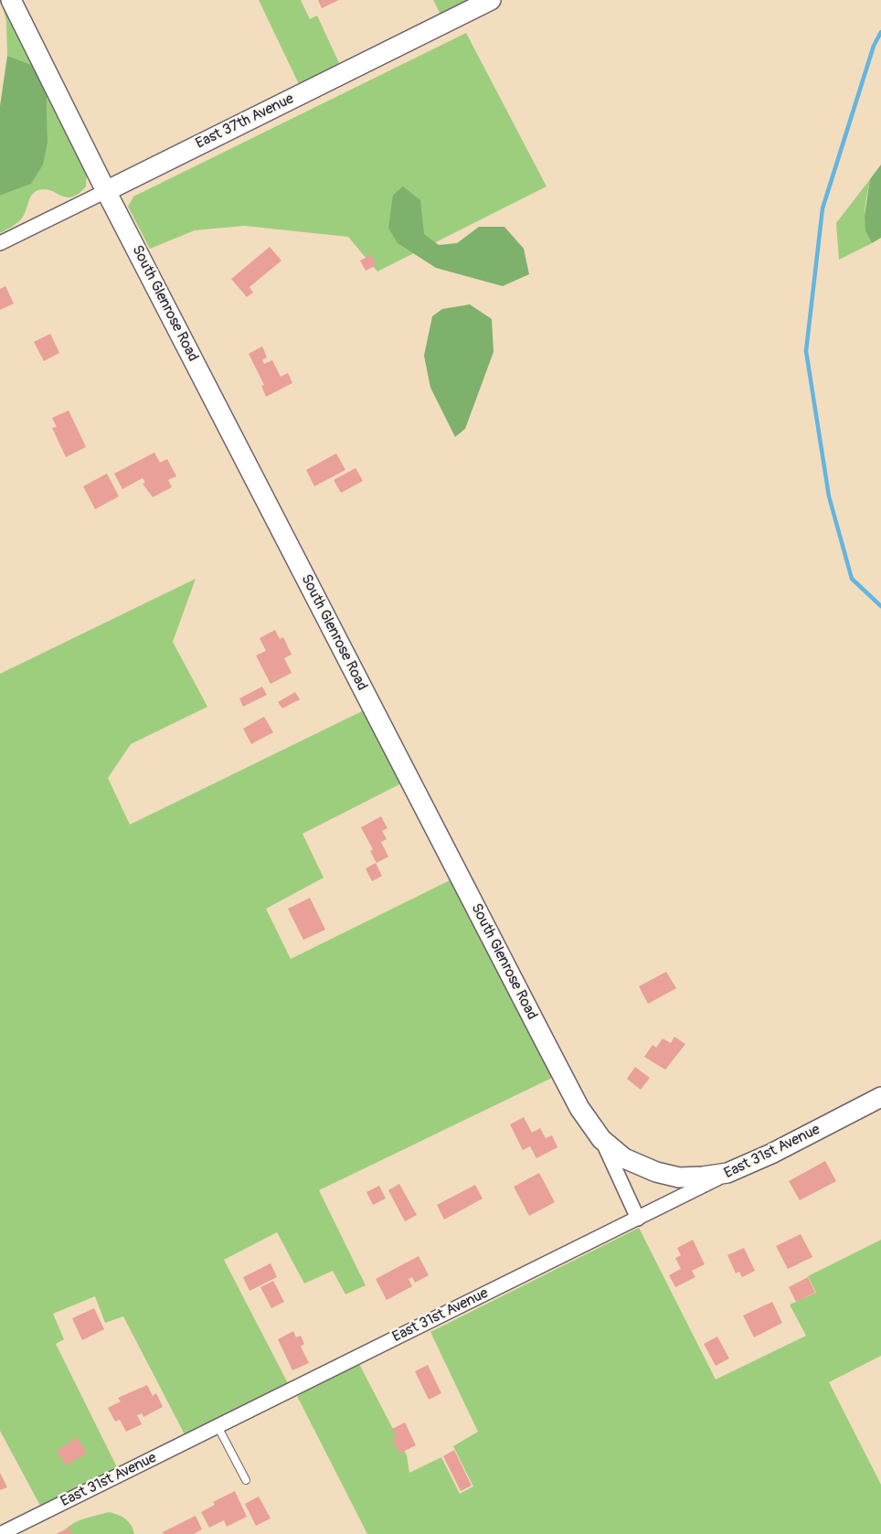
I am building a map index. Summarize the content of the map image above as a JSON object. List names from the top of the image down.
{
  "streets": {
    "street": ["East 37th Avenue", "South Glenrose Road", "East 31st Avenue"]
  },
  "crossings": [
    ["East 37th Avenue", "South Glenrose Road"],
    ["South Glenrose Road", "East 31st Avenue"]
  ]
}
